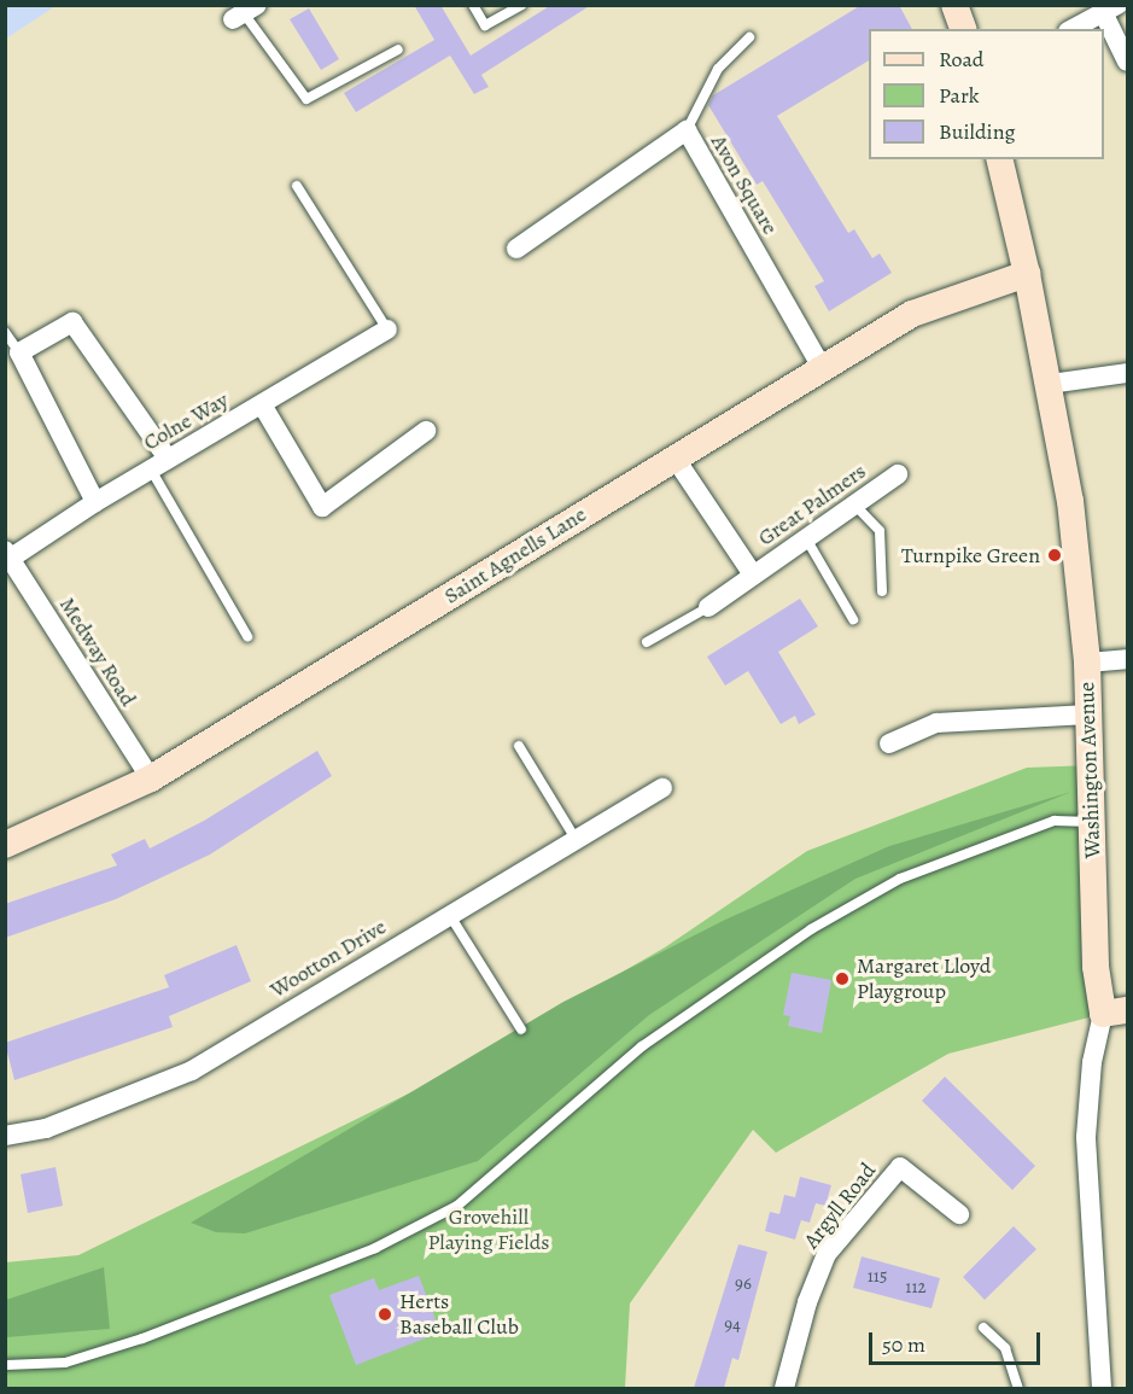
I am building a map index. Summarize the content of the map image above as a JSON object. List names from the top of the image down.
{
  "streets": {
    "street": [
      "Avon Square",
      "Colne Way",
      "Great Palmers",
      "Saint Agnells Lane",
      "Medway Road",
      "Washington Avenue",
      "Wootton Drive",
      "Argyll Road"
    ]
  },
  "crossings": [
    ["Avon Square", "Saint Agnells Lane"],
    ["Colne Way", "Medway Road"],
    ["Great Palmers", "Saint Agnells Lane"],
    ["Saint Agnells Lane", "Medway Road"],
    ["Saint Agnells Lane", "Washington Avenue"]
  ],
  "parks": ["Grovehill Playing Fields"],
  "places": ["Turnpike Green", "Margaret Lloyd Playgroup", "Herts Baseball Club"],
  "house_numbers": [
    "115",
    "96",
    "112",
    "94"
  ],
  "legend": ["Road", "Park", "Building"],
  "scale_bar": "50 m"
}
